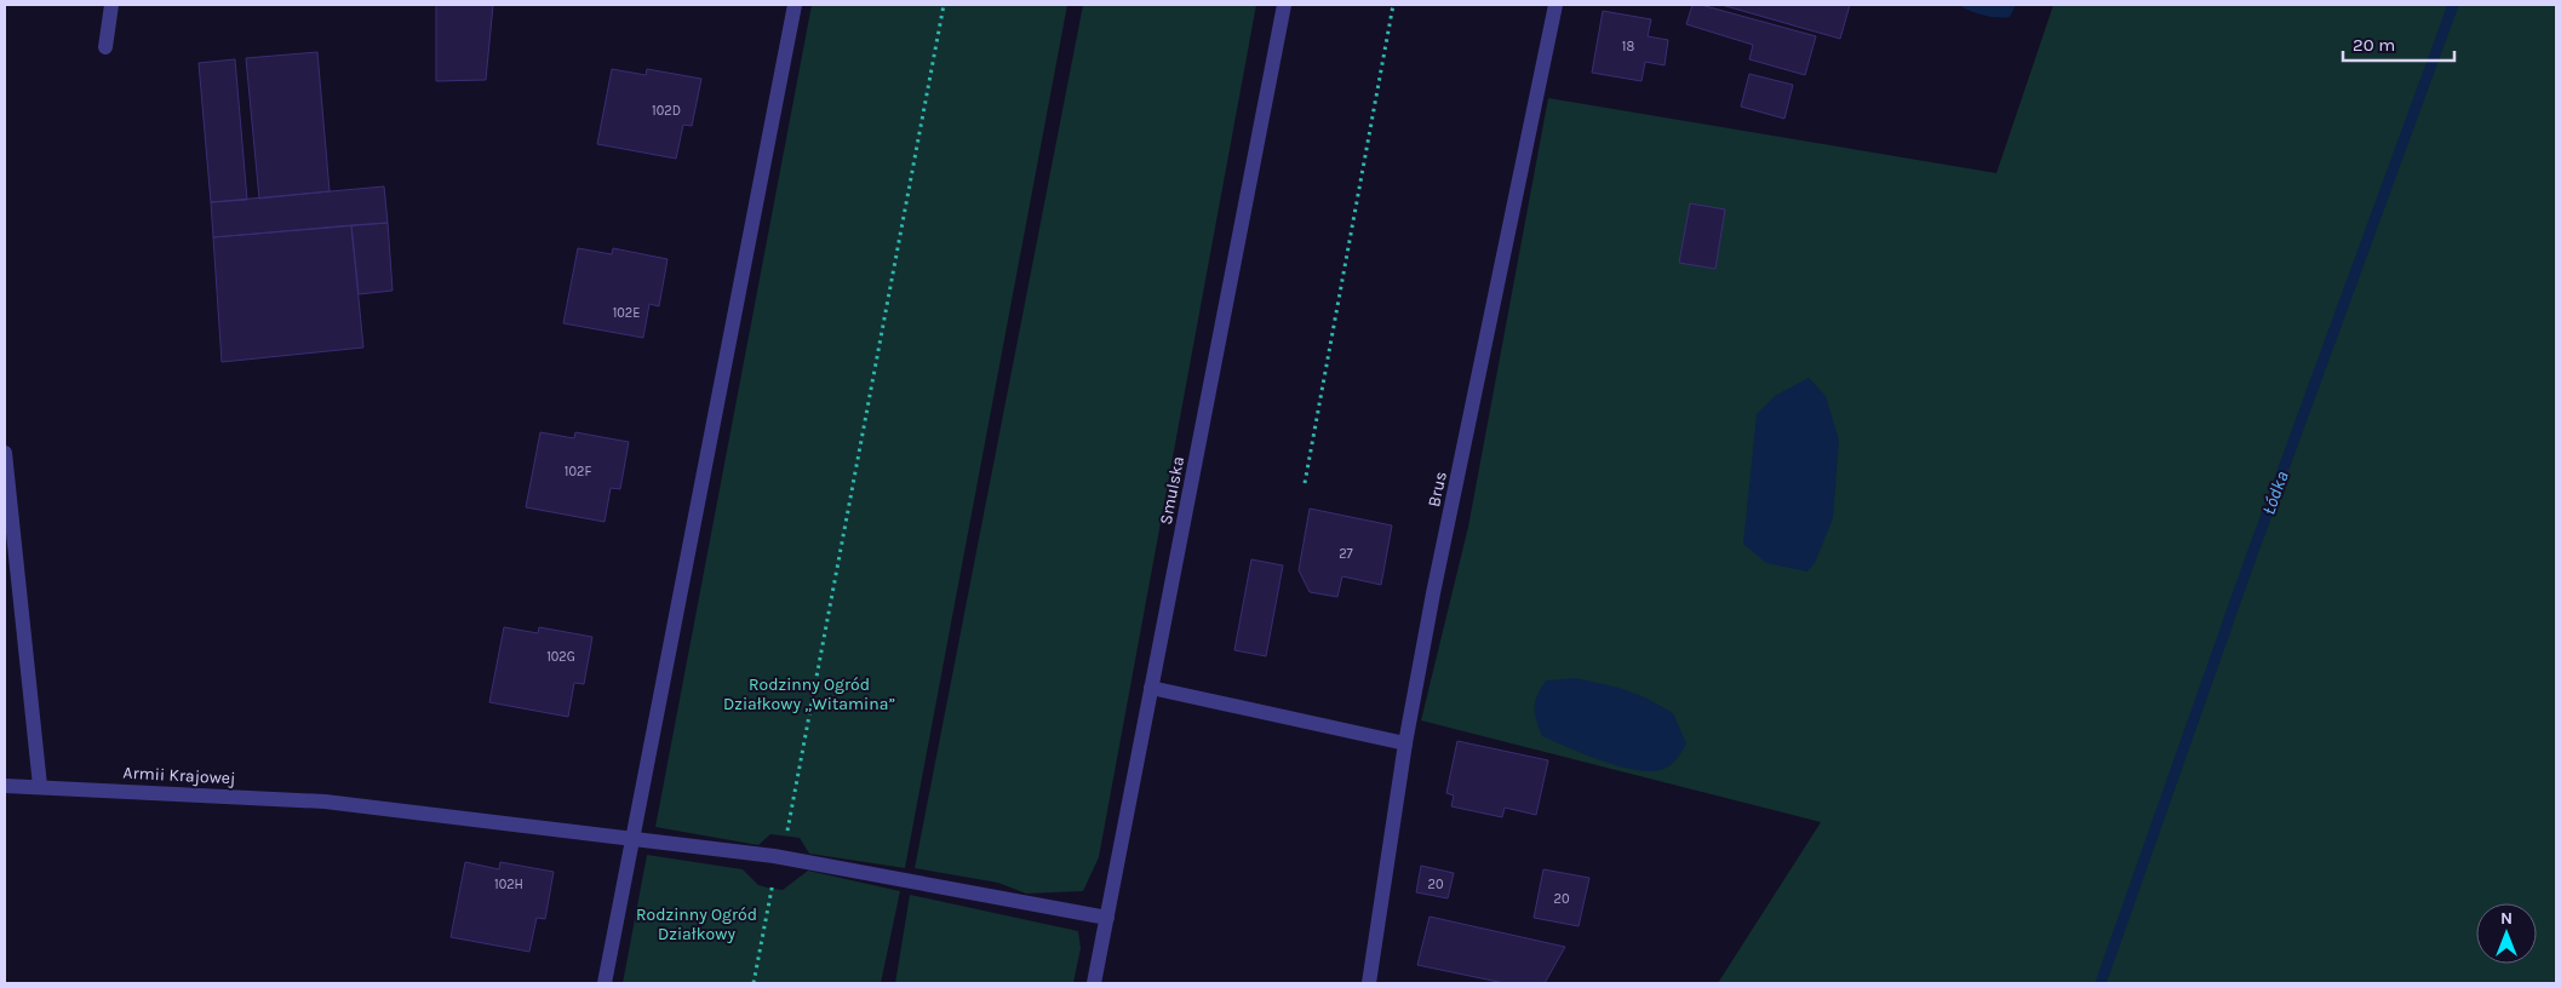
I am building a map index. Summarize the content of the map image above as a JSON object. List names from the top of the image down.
{
  "streets": {
    "street": ["Brus", "Smulska", "Armii Krajowej"]
  },
  "crossings": [
    ["Smulska", "Armii Krajowej"]
  ],
  "water": ["Łódka"],
  "parks": ["Rodzinny Ogród Działkowy „Witamina”", "Rodzinny Ogród Działkowy"],
  "house_numbers": [
    "18",
    "102D",
    "102E",
    "102F",
    "27",
    "102G",
    "102H",
    "20",
    "20"
  ],
  "scale_bar": "20 m",
  "north": "top"
}
